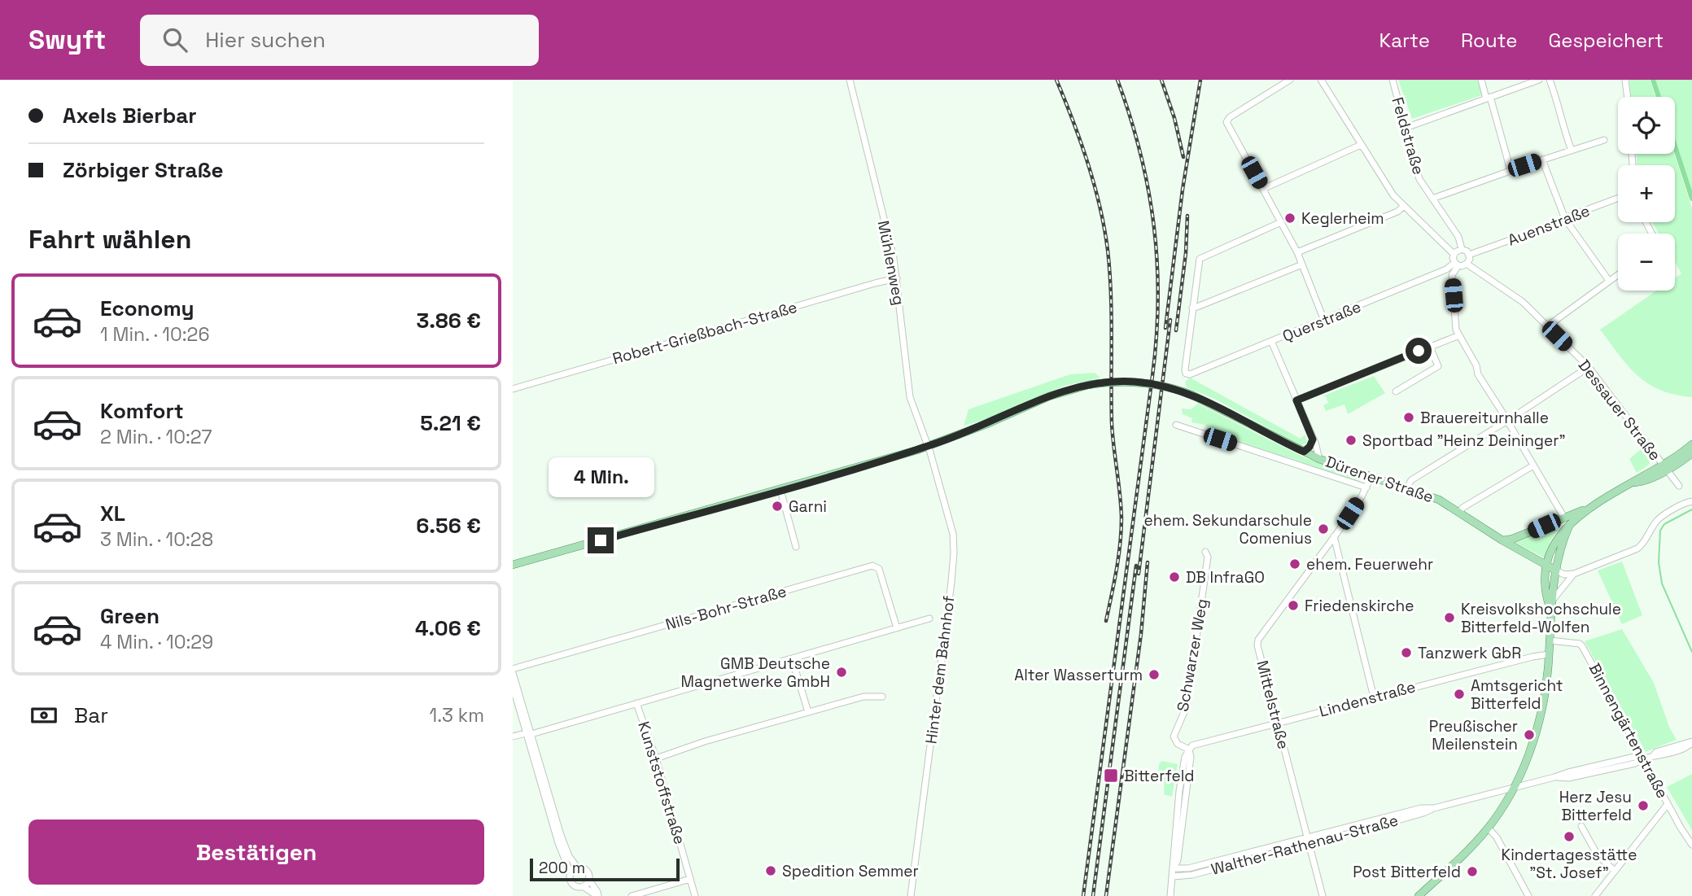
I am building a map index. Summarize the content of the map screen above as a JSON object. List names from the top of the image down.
{
  "streets": {
    "main road": ["Dürener Straße"],
    "street": [
      "Feldstraße",
      "Auenstraße",
      "Mühlenweg",
      "Querstraße",
      "Robert-Grießbach-Straße",
      "Dessauer Straße",
      "Nils-Bohr-Straße",
      "Schwarzer Weg",
      "Hinter dem Bahnhof",
      "Lindenstraße",
      "Mittelstraße",
      "Binnengärtenstraße",
      "Kunststoffstraße",
      "Walther-Rathenau-Straße"
    ]
  },
  "crossings": [
    ["Feldstraße", "Auenstraße"],
    ["Feldstraße", "Querstraße"],
    ["Feldstraße", "Dessauer Straße"],
    ["Auenstraße", "Querstraße"],
    ["Auenstraße", "Dessauer Straße"],
    ["Mühlenweg", "Robert-Grießbach-Straße"],
    ["Mühlenweg", "Dürener Straße"],
    ["Mühlenweg", "Hinter dem Bahnhof"],
    ["Querstraße", "Dessauer Straße"],
    ["Dürener Straße", "Hinter dem Bahnhof"],
    ["Dürener Straße", "Mittelstraße"],
    ["Schwarzer Weg", "Lindenstraße"],
    ["Lindenstraße", "Mittelstraße"],
    ["Mittelstraße", "Walther-Rathenau-Straße"],
    ["Binnengärtenstraße", "Walther-Rathenau-Straße"]
  ],
  "places": {
    "other": [
      "Keglerheim",
      "Brauereiturnhalle",
      "Sportbad \"Heinz Deininger\"",
      "Garni",
      "ehem. Sekundarschule Comenius",
      "ehem. Feuerwehr",
      "DB InfraGO",
      "Friedenskirche",
      "Kreisvolkshochschule Bitterfeld-Wolfen",
      "Tanzwerk GbR",
      "GMB Deutsche Magnetwerke GmbH",
      "Alter Wasserturm",
      "Amtsgericht Bitterfeld",
      "Preußischer Meilenstein",
      "Herz Jesu Bitterfeld",
      "Kindertagesstätte \"St. Josef\"",
      "Spedition Semmer",
      "Post Bitterfeld"
    ],
    "transit": ["Bitterfeld"]
  },
  "scale_bar": "200 m",
  "page": {
    "header": "Swyft",
    "search": "Hier suchen",
    "nav": ["Karte", "Route", "Gespeichert"],
    "banner": ["Axels Bierbar", "Zörbiger Straße"],
    "map_buttons": ["+", "−"],
    "heading": "Fahrt wählen",
    "list": [
      {
        "name": "Economy",
        "note": "1 Min. · 10:26",
        "value": "3.86 €"
      },
      {
        "name": "Komfort",
        "note": "2 Min. · 10:27",
        "value": "5.21 €"
      },
      {
        "name": "XL",
        "note": "3 Min. · 10:28",
        "value": "6.56 €"
      },
      {
        "name": "Green",
        "note": "4 Min. · 10:29",
        "value": "4.06 €"
      }
    ],
    "bubble": "4 Min.",
    "pay": ["Bar", "1.3 km"],
    "buttons": "Bestätigen",
    "scale": "200 m"
  }
}
